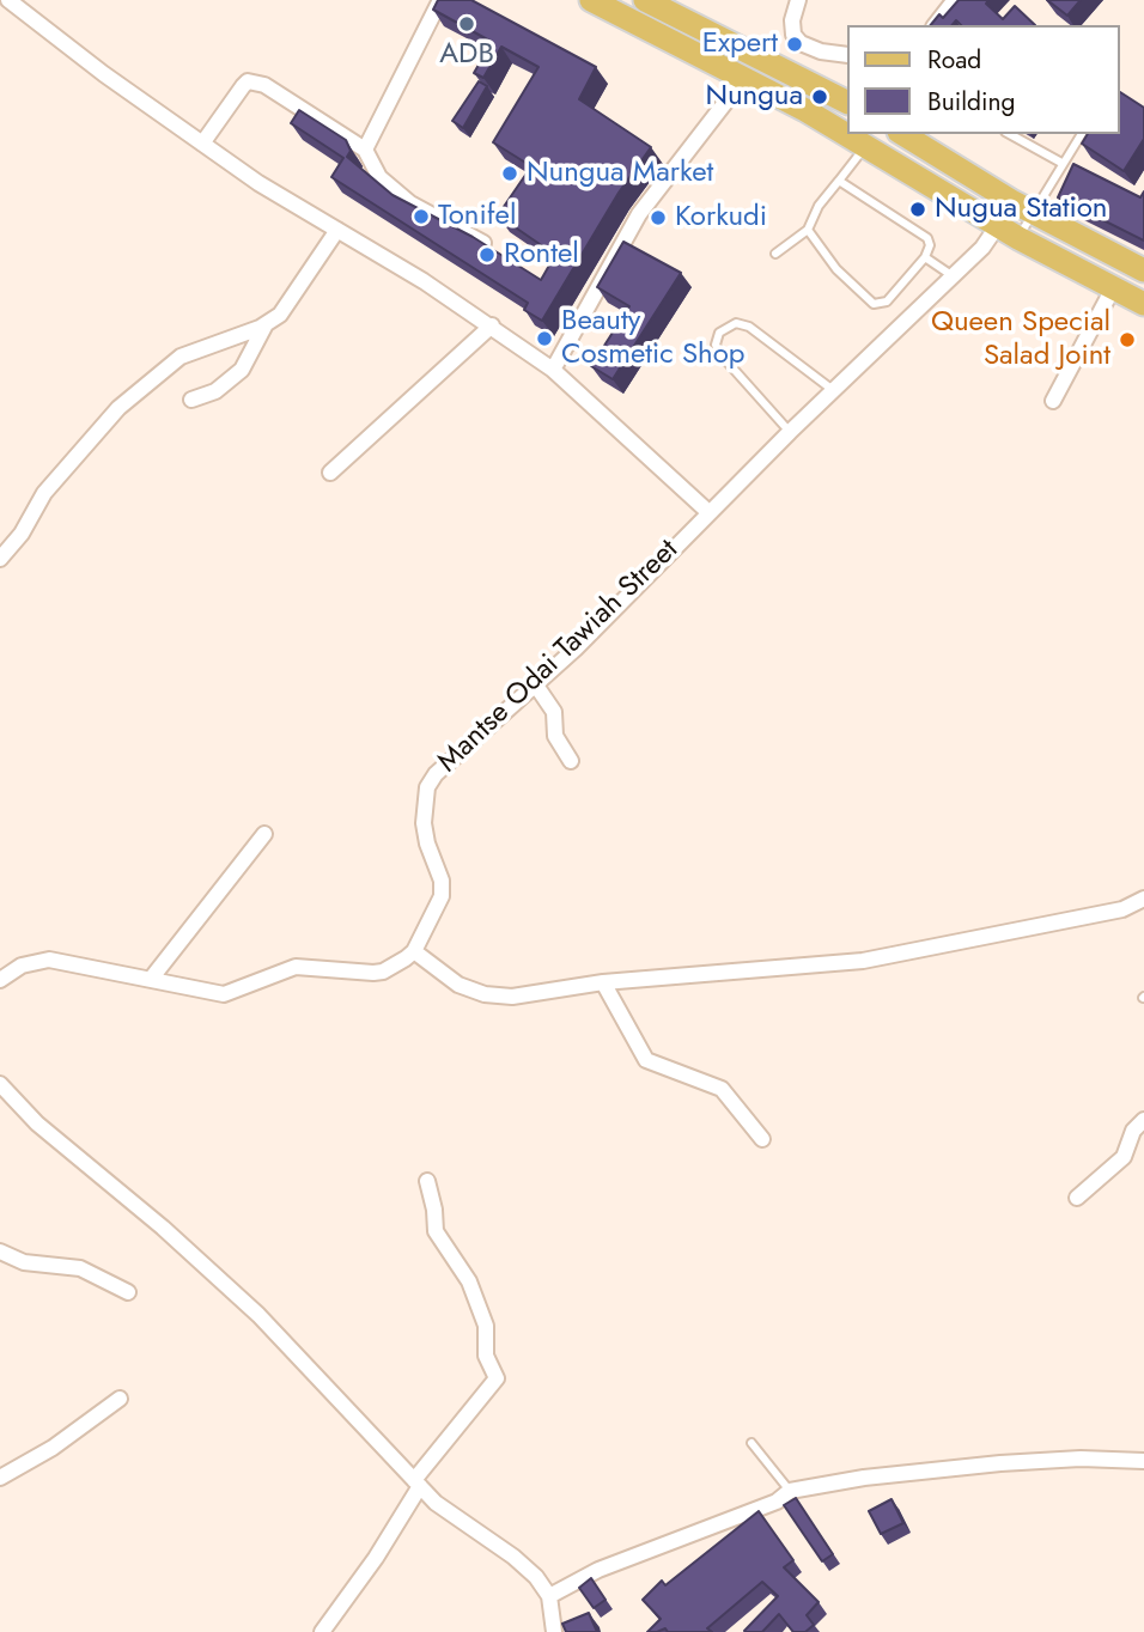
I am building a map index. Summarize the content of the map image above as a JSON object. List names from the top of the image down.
{
  "streets": {
    "street": ["Mantse Odai Tawiah Street"]
  },
  "places": [
    "ADB",
    "Expert",
    "Nungua",
    "Nungua Market",
    "Nugua Station",
    "Tonifel",
    "Korkudi",
    "Rontel",
    "Beauty Cosmetic Shop",
    "Queen Special Salad Joint"
  ],
  "legend": ["Road", "Building"]
}
